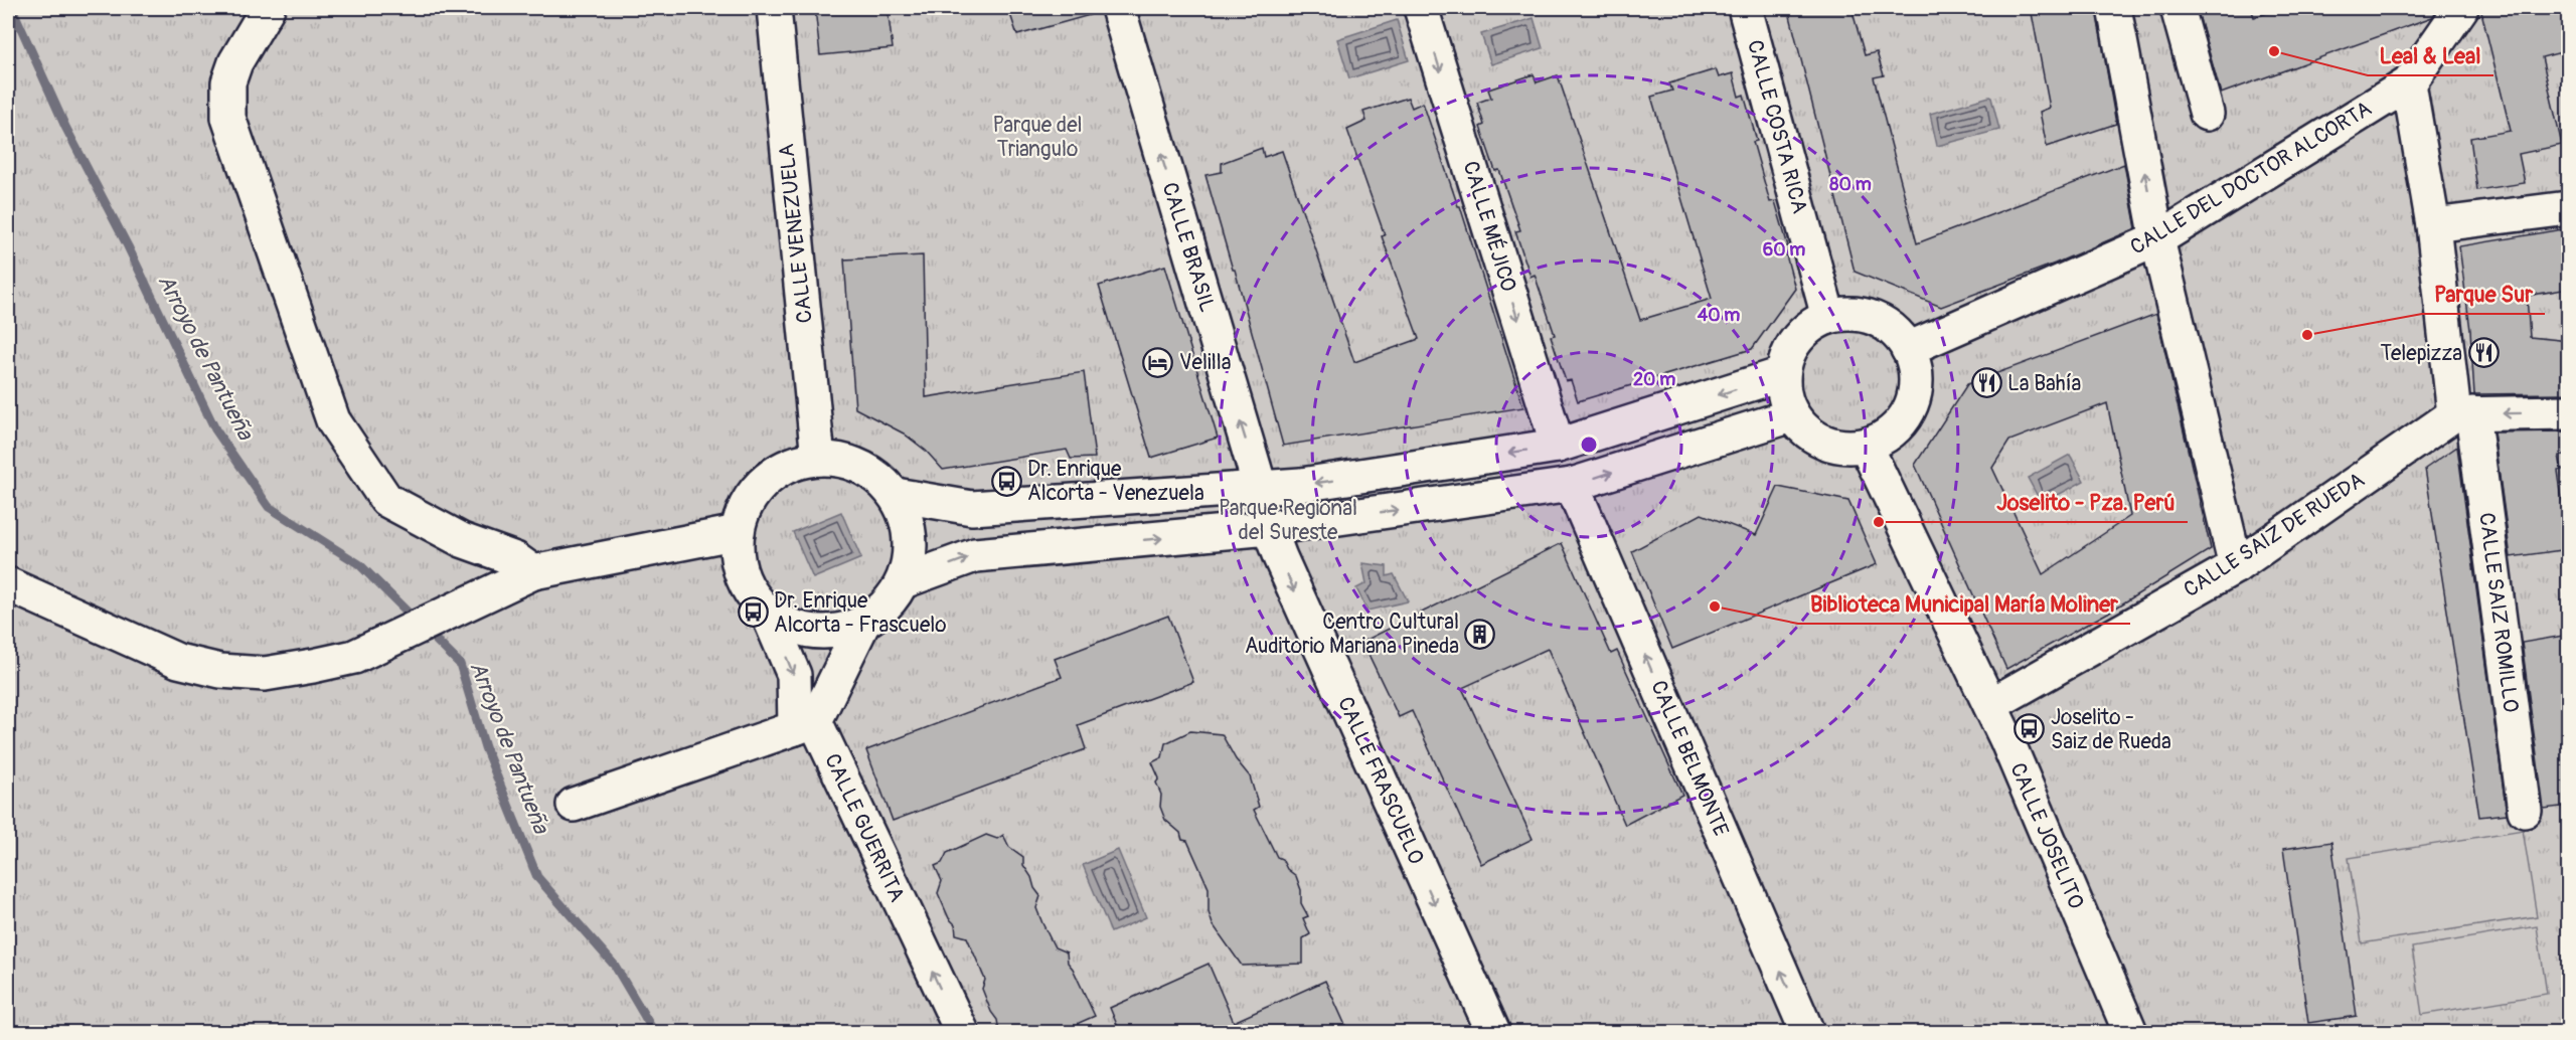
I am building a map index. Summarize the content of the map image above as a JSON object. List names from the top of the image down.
{
  "streets": {
    "street": [
      "CALLE COSTA RICA",
      "CALLE DEL DOCTOR ALCORTA",
      "CALLE MÉJICO",
      "CALLE VENEZUELA",
      "CALLE BRASIL",
      "CALLE SAIZ DE RUEDA",
      "CALLE SAIZ ROMILLO",
      "CALLE BELMONTE",
      "CALLE FRASCUELO",
      "CALLE GUERRITA",
      "CALLE JOSELITO"
    ]
  },
  "crossings": [
    ["CALLE COSTA RICA", "CALLE DEL DOCTOR ALCORTA"],
    ["CALLE COSTA RICA", "CALLE JOSELITO"],
    ["CALLE DEL DOCTOR ALCORTA", "CALLE SAIZ ROMILLO"],
    ["CALLE DEL DOCTOR ALCORTA", "CALLE JOSELITO"],
    ["CALLE VENEZUELA", "CALLE GUERRITA"],
    ["CALLE SAIZ DE RUEDA", "CALLE SAIZ ROMILLO"],
    ["CALLE SAIZ DE RUEDA", "CALLE JOSELITO"]
  ],
  "one_way": [
    "CALLE MÉJICO",
    "CALLE BRASIL",
    "CALLE BELMONTE",
    "CALLE FRASCUELO"
  ],
  "water": ["Arroyo de Pantueña"],
  "parks": ["Parque del Triangulo", "Parque Regional del Sureste"],
  "places": {
    "other": [
      "Leal & Leal",
      "Parque Sur",
      "Joselito - Pza. Perú",
      "Biblioteca Municipal María Moliner"
    ],
    "restaurant": ["Telepizza", "La Bahía"],
    "hotel": ["Velilla"],
    "bus stop": ["Dr. Enrique Alcorta - Venezuela", "Dr. Enrique Alcorta - Frascuelo", "Joselito - Saiz de Rueda"],
    "building": ["Centro Cultural Auditorio Mariana Pineda"]
  },
  "rings": [
    "80 m",
    "60 m",
    "40 m",
    "20 m"
  ]
}
